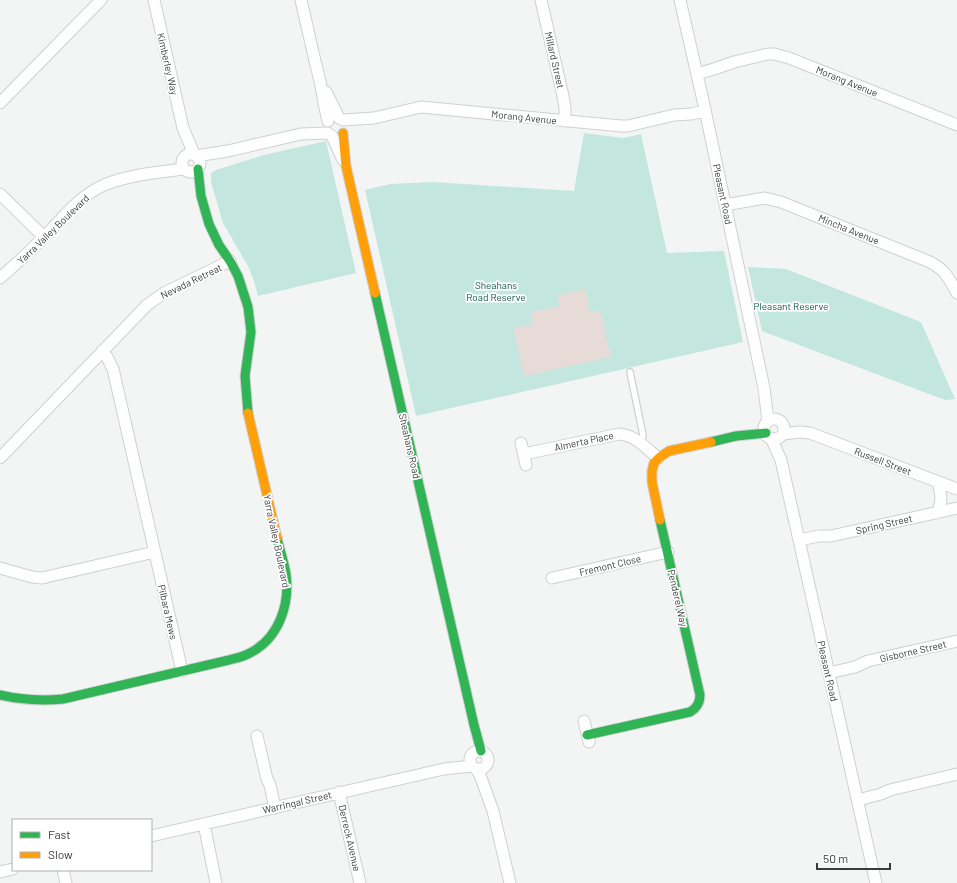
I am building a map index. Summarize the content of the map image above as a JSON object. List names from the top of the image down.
{
  "streets": {
    "street": [
      "Millard Street",
      "Kimberley Way",
      "Morang Avenue",
      "Pleasant Road",
      "Yarra Valley Boulevard",
      "Mincha Avenue",
      "Nevada Retreat",
      "Almerta Place",
      "Sheahans Road",
      "Russell Street",
      "Spring Street",
      "Fremont Close",
      "Penderel Way",
      "Pilbara Mews",
      "Gisborne Street",
      "Warringal Street",
      "Derreck Avenue"
    ]
  },
  "crossings": [
    ["Millard Street", "Morang Avenue"],
    ["Kimberley Way", "Morang Avenue"],
    ["Kimberley Way", "Yarra Valley Boulevard"],
    ["Morang Avenue", "Pleasant Road"],
    ["Morang Avenue", "Yarra Valley Boulevard"],
    ["Morang Avenue", "Sheahans Road"],
    ["Pleasant Road", "Mincha Avenue"],
    ["Pleasant Road", "Russell Street"],
    ["Pleasant Road", "Spring Street"],
    ["Pleasant Road", "Gisborne Street"],
    ["Yarra Valley Boulevard", "Nevada Retreat"],
    ["Yarra Valley Boulevard", "Pilbara Mews"],
    ["Nevada Retreat", "Pilbara Mews"],
    ["Almerta Place", "Penderel Way"],
    ["Sheahans Road", "Warringal Street"],
    ["Fremont Close", "Penderel Way"],
    ["Warringal Street", "Derreck Avenue"]
  ],
  "parks": ["Sheahans Road Reserve", "Pleasant Reserve"],
  "legend": ["Fast", "Slow"],
  "scale_bar": "50 m"
}
